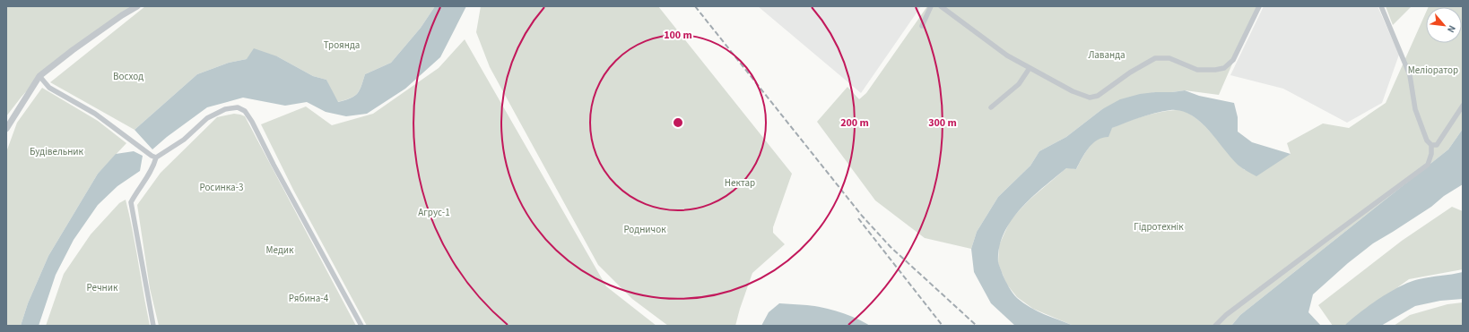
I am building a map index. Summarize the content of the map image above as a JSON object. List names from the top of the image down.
{
  "parks": [
    "Троянда",
    "Лаванда",
    "Меліоратор",
    "Восход",
    "Будівельник",
    "Нектар",
    "Росинка-3",
    "Агрус-1",
    "Гідротехнік",
    "Родничок",
    "Медик",
    "Речник",
    "Рябина-4"
  ],
  "north": "bottom right",
  "rings": ["100 m", "200 m", "300 m"]
}
